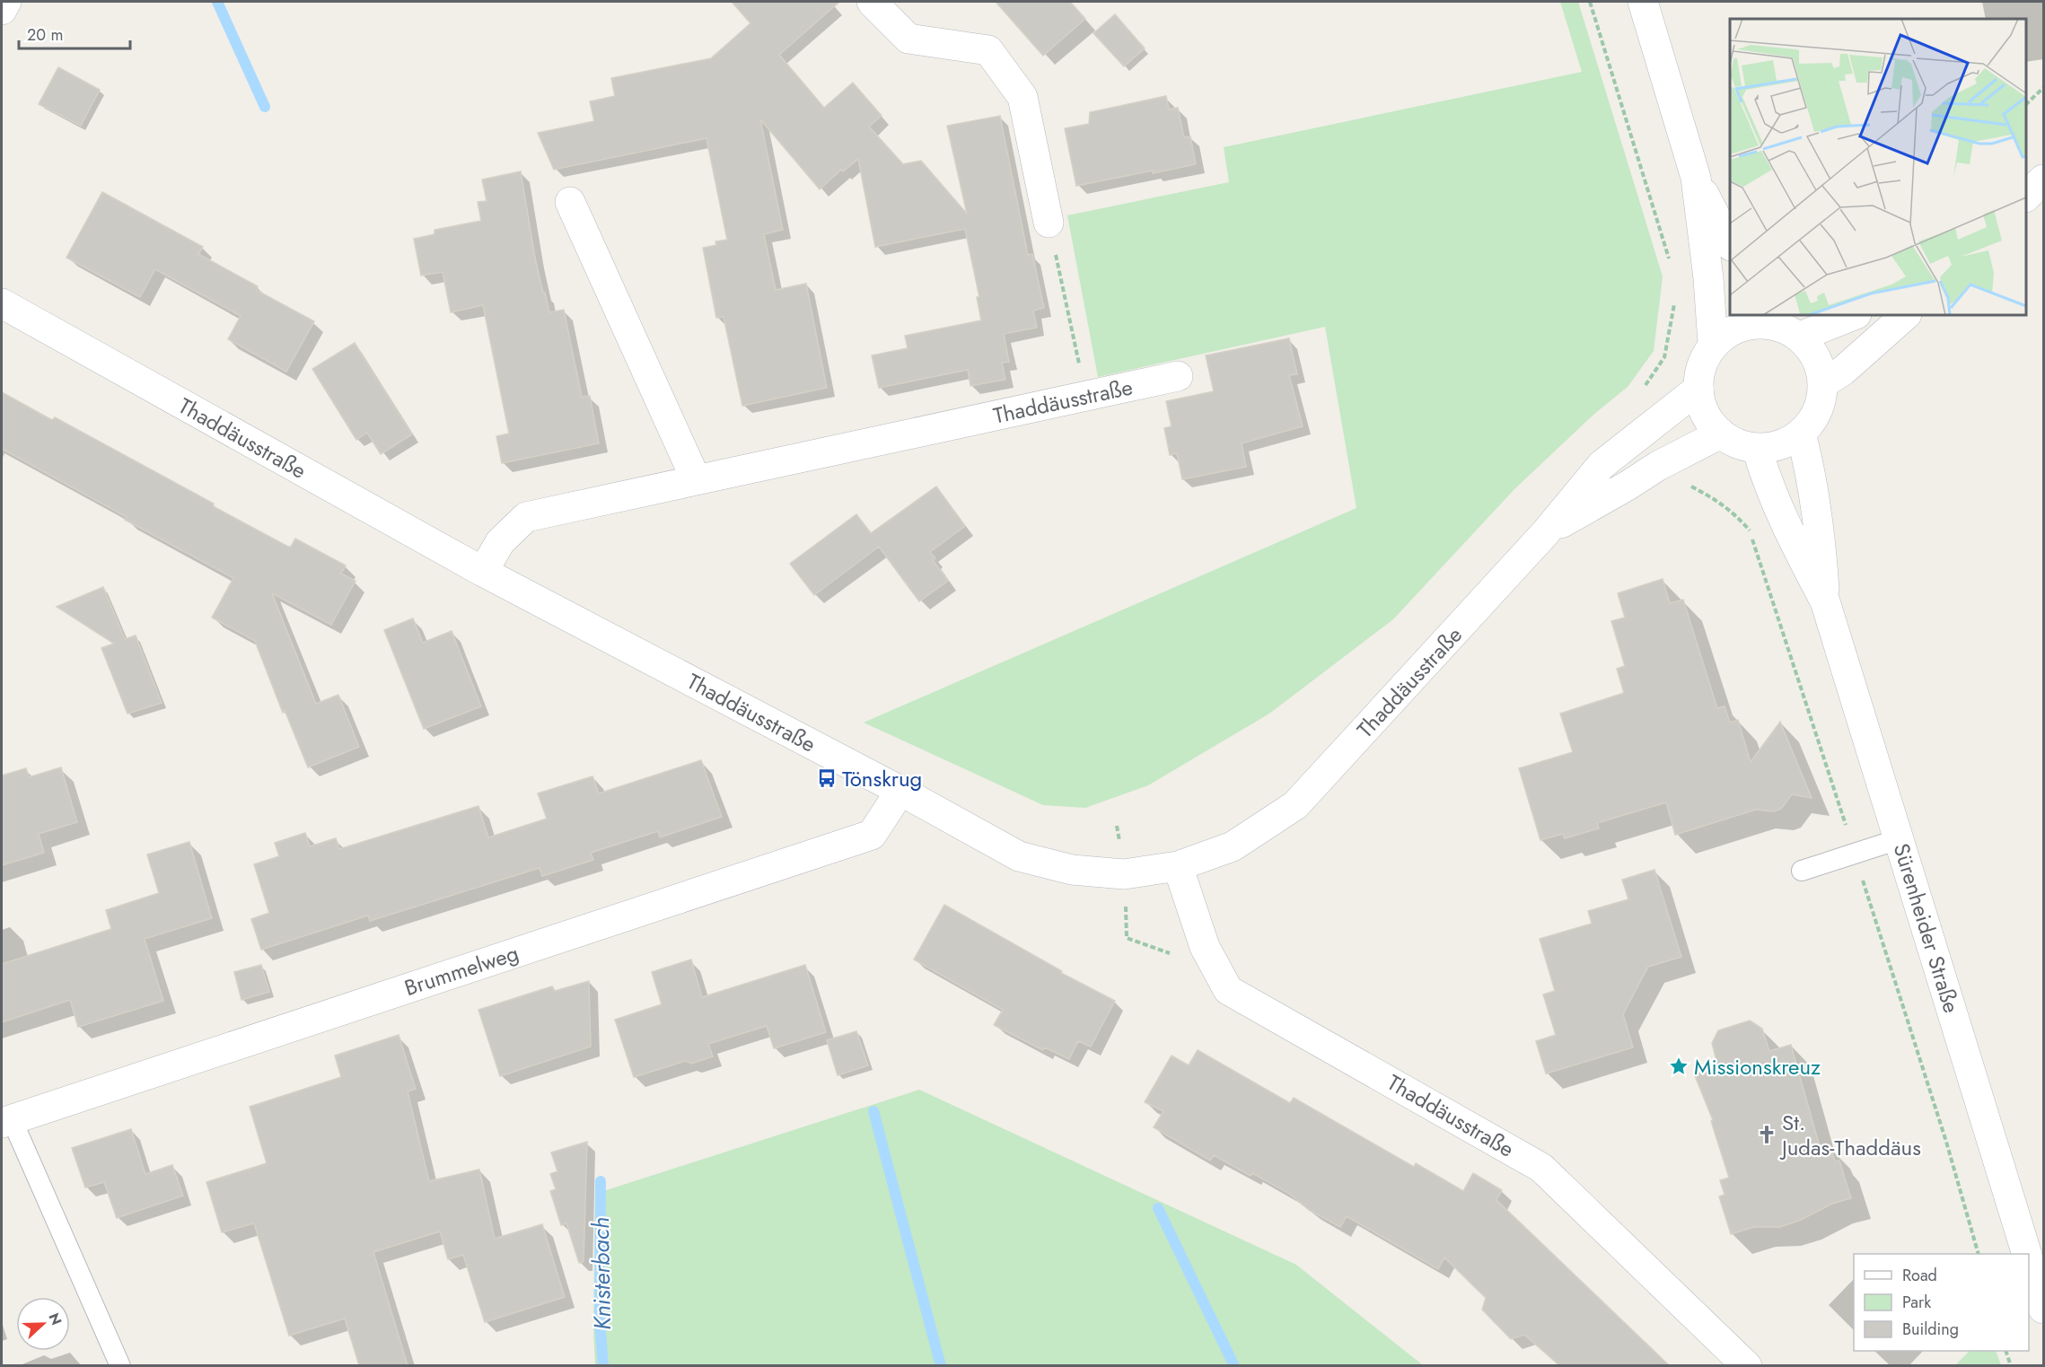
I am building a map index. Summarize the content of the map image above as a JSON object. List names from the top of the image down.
{
  "streets": {
    "street": ["Thaddäusstraße", "Sürenheider Straße", "Brummelweg"]
  },
  "crossings": [
    ["Thaddäusstraße", "Sürenheider Straße"],
    ["Thaddäusstraße", "Brummelweg"]
  ],
  "water": ["Knisterbach"],
  "places": {
    "bus stop": ["Tönskrug"],
    "place": ["Missionskreuz"],
    "church": ["St. Judas-Thaddäus"]
  },
  "legend": ["Road", "Park", "Building"],
  "scale_bar": "20 m",
  "north": "right"
}
